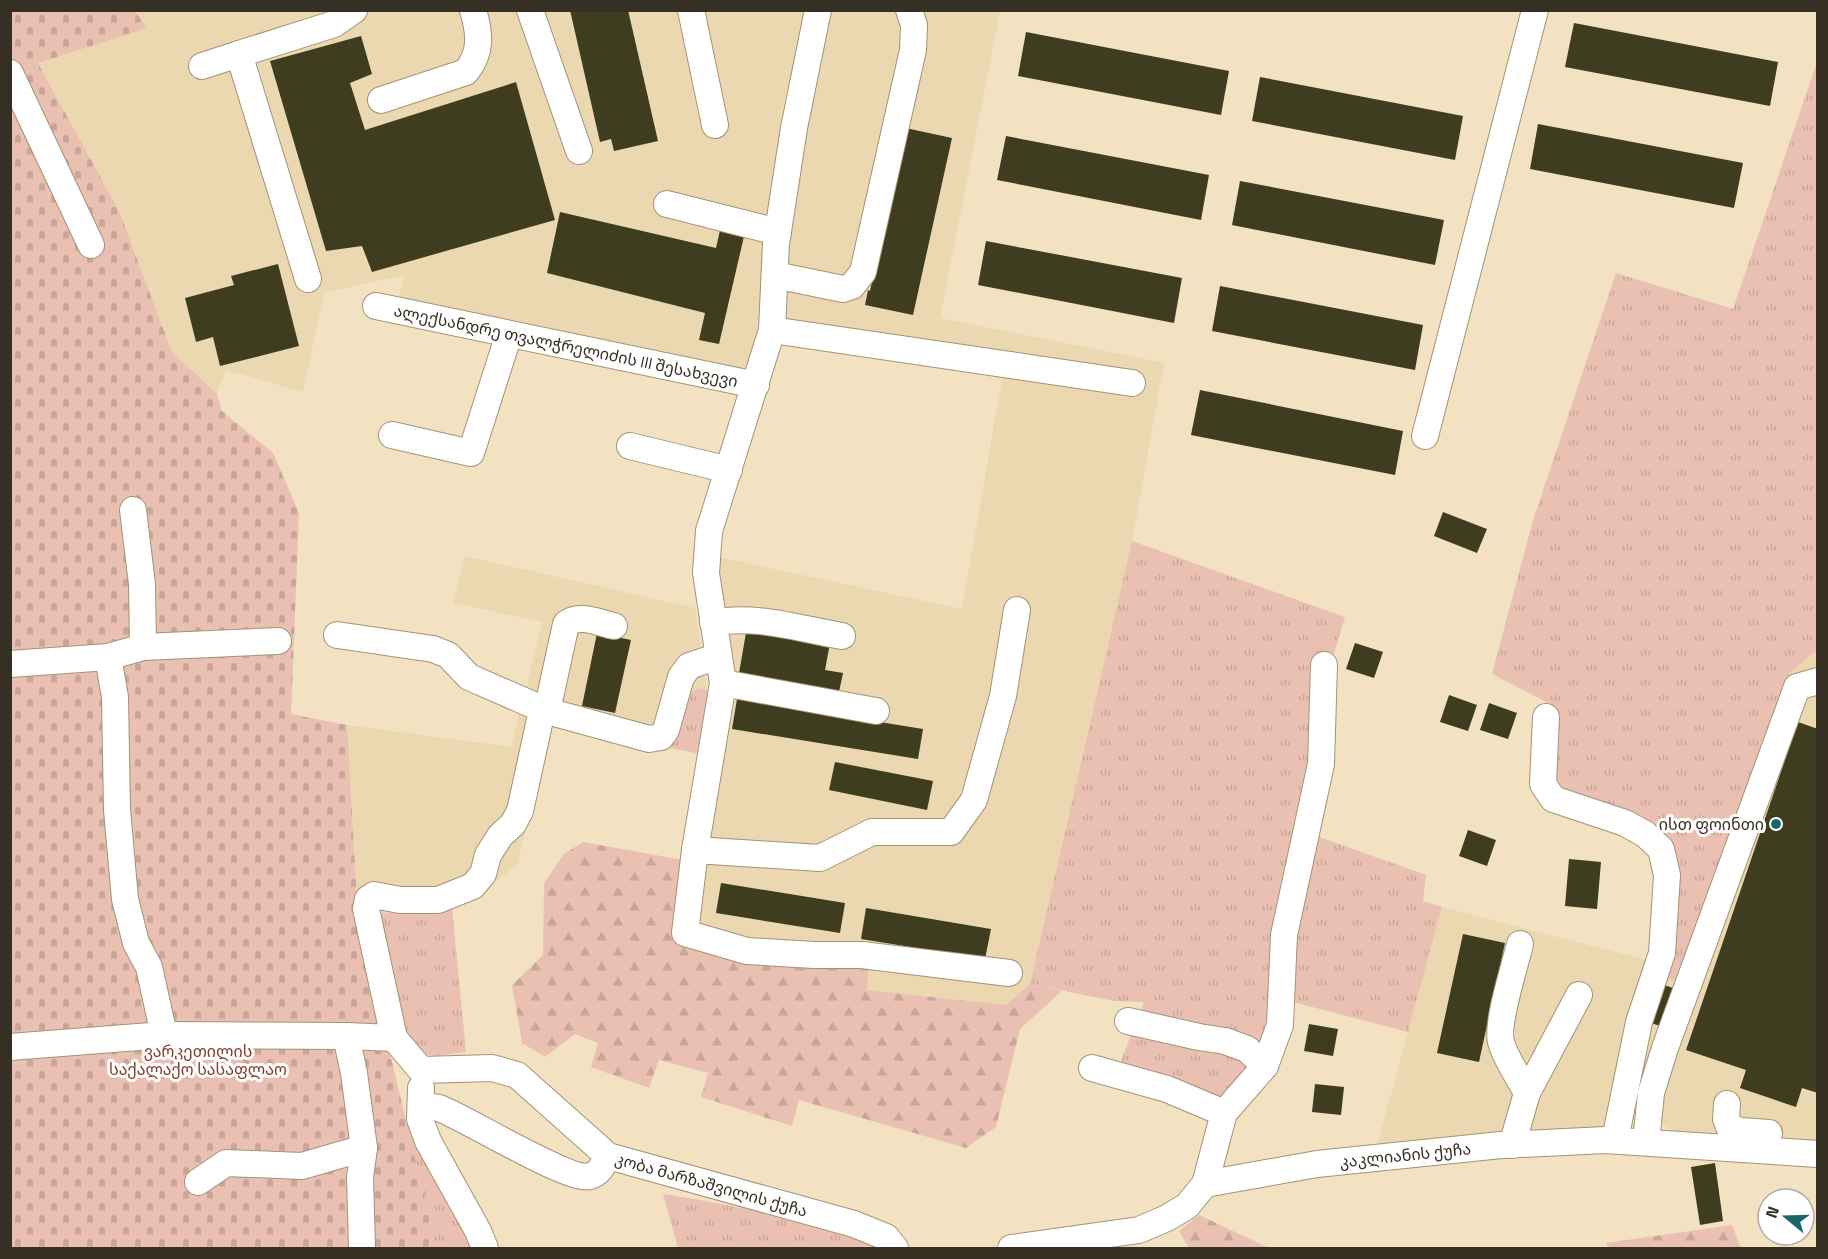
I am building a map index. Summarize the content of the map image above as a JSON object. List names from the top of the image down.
{
  "streets": {
    "street": ["ალექსანდრე თვალჭრელიძის III შესახვევი", "კაკლიანის ქუჩა", "კობა მარზაშვილის ქუჩა"]
  },
  "parks": ["ვარკეთილის საქალაქო სასაფლაო"],
  "places": ["ისთ ფოინთი"],
  "north": "left"
}
